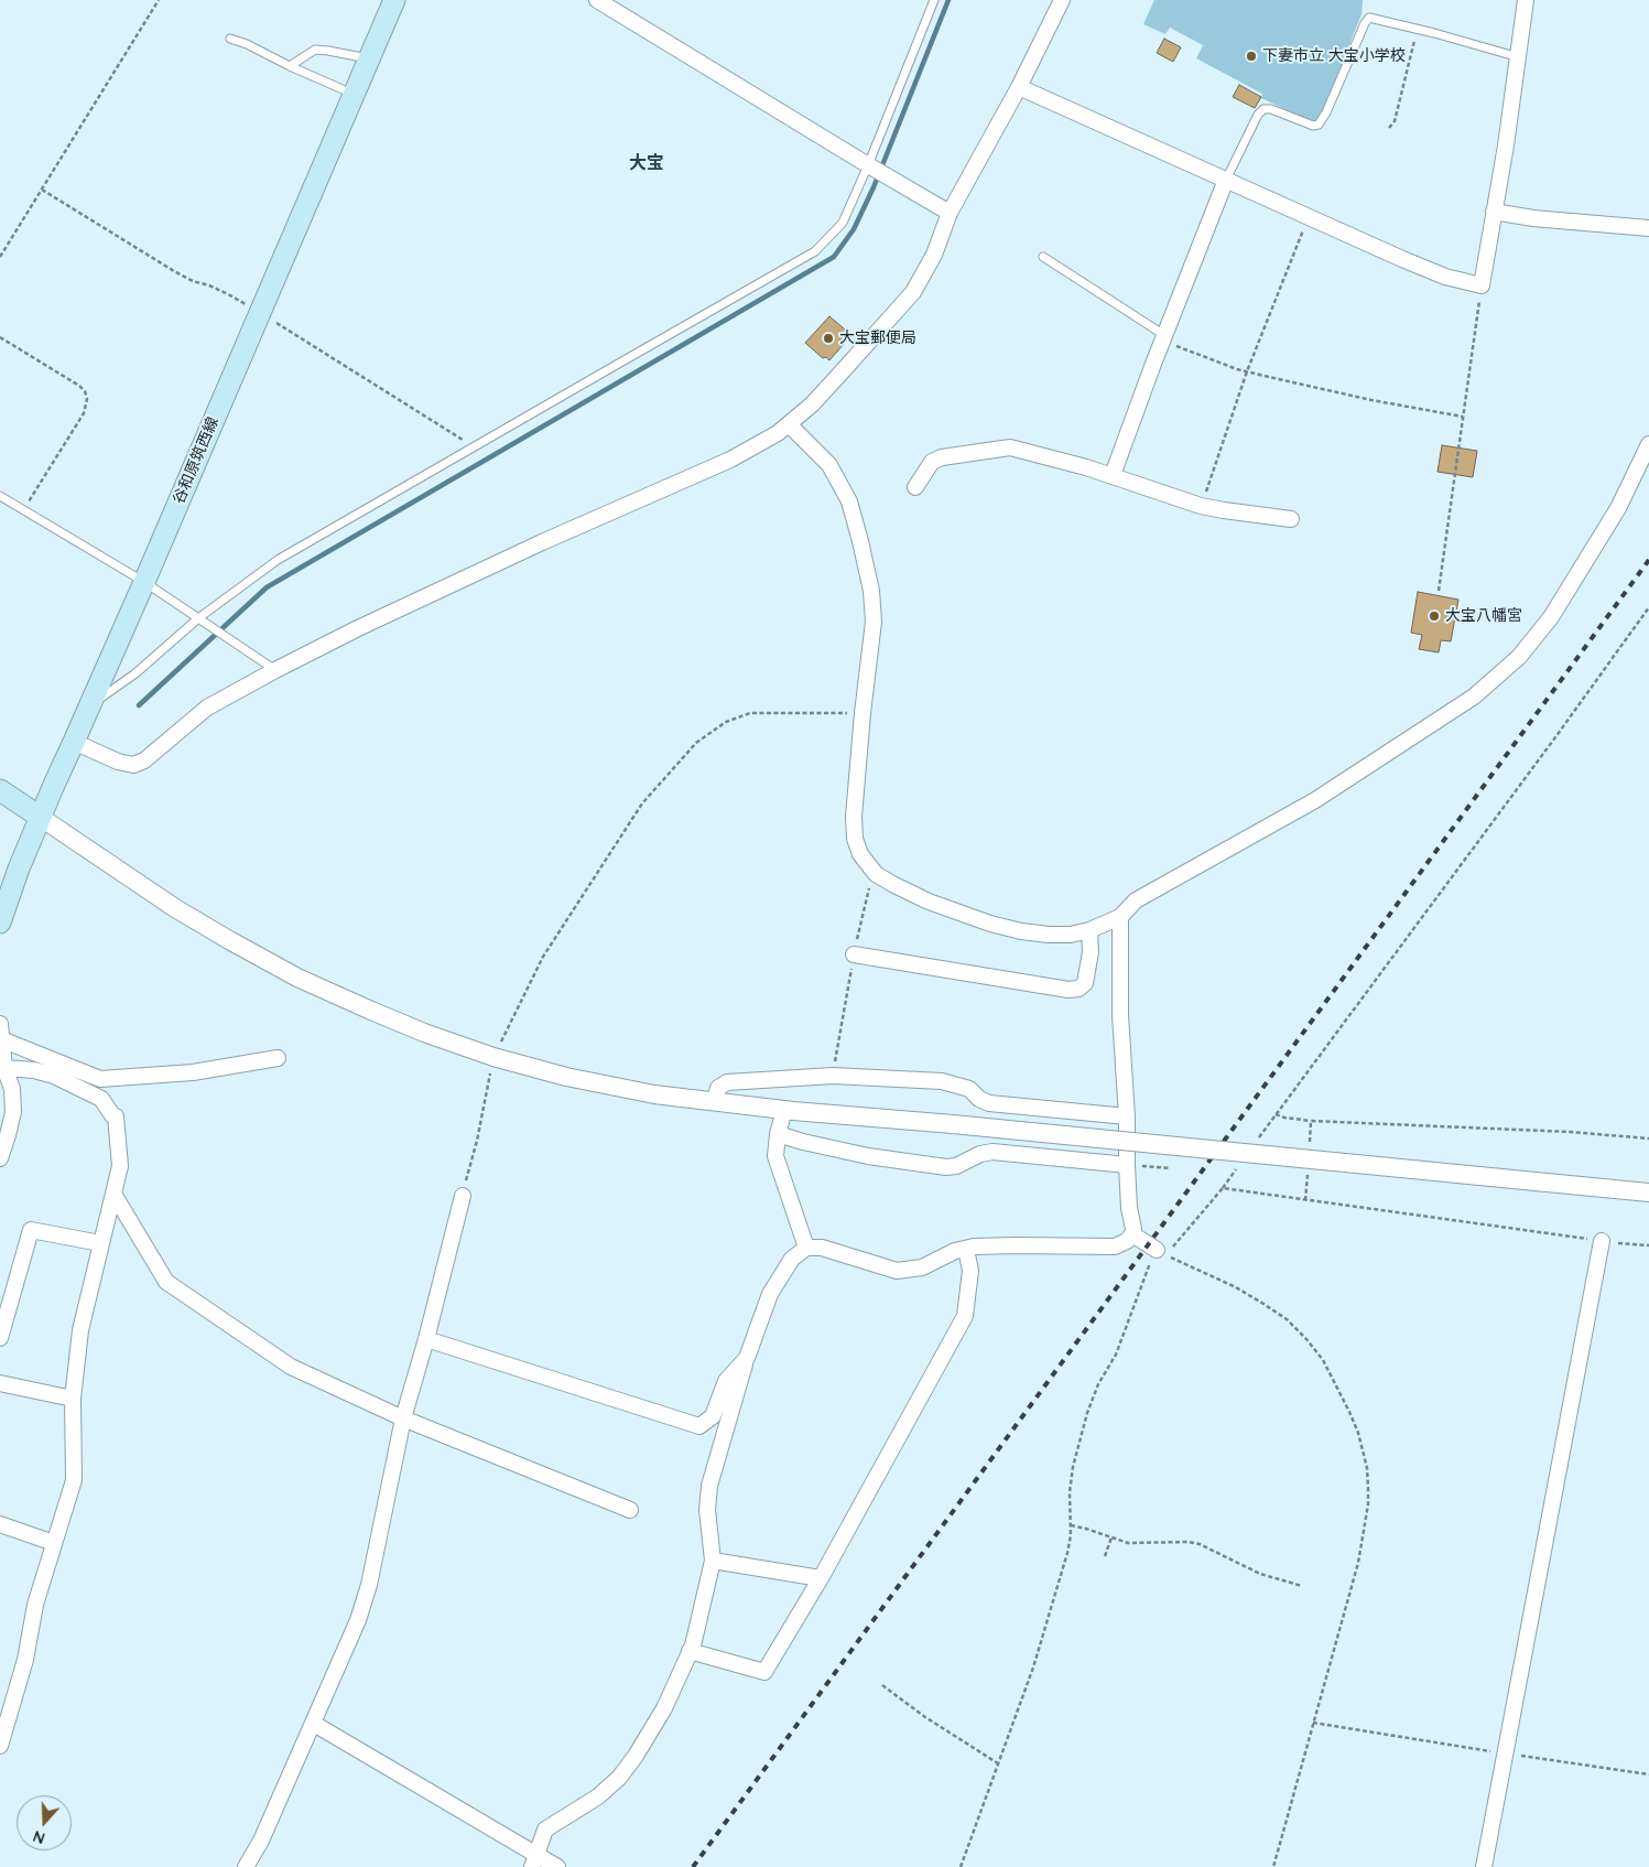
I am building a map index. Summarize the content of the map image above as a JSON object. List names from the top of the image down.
{
  "streets": {
    "main road": ["谷和原筑西線"]
  },
  "districts": ["大宝"],
  "places": ["下妻市立 大宝小学校", "大宝郵便局", "大宝八幡宮"],
  "north": "bottom"
}
